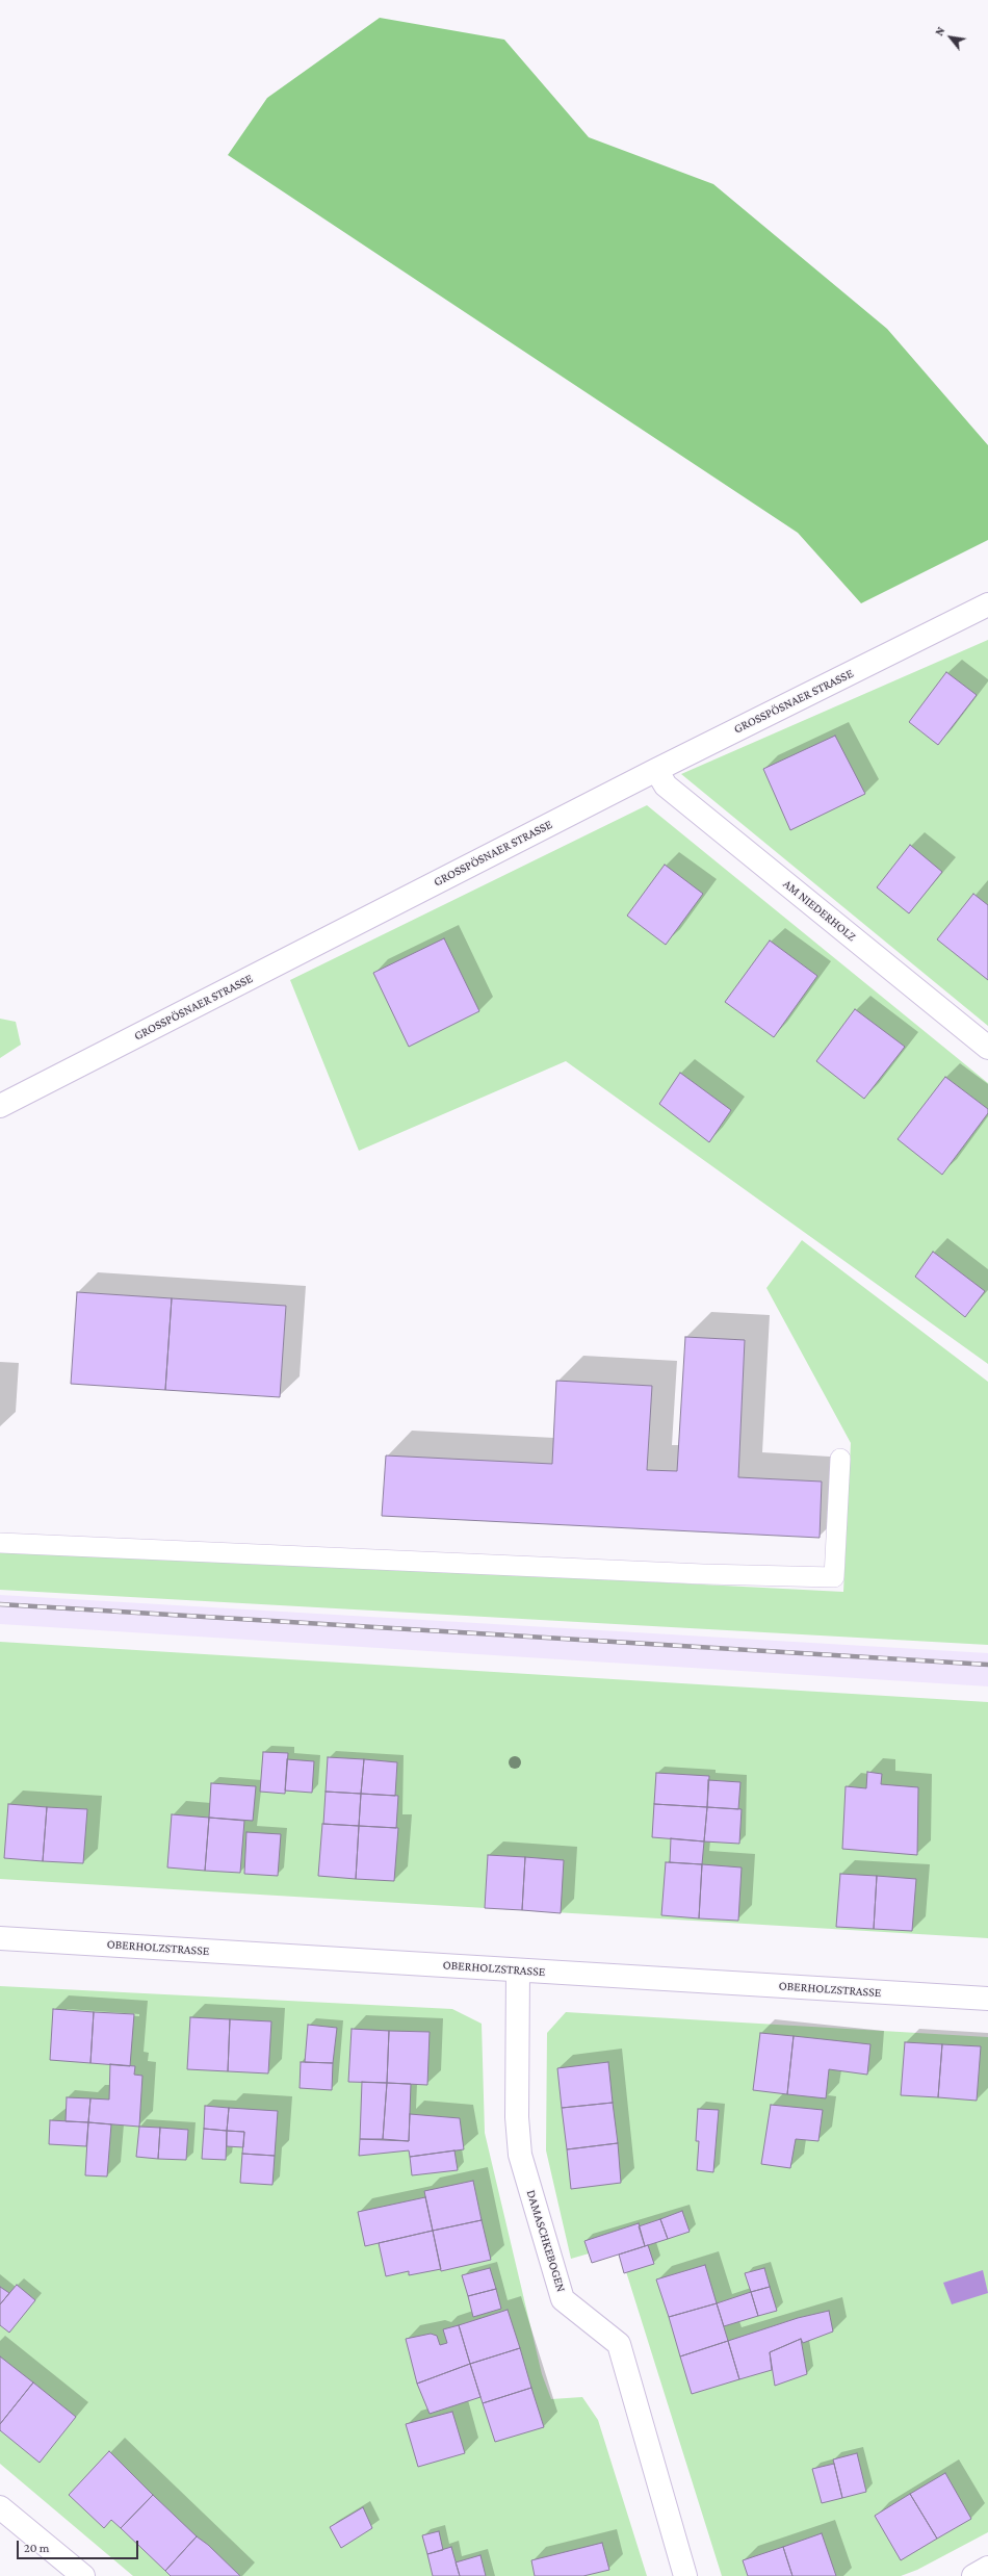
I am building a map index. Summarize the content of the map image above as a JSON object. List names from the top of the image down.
{
  "streets": {
    "street": [
      "GROSSPÖSNAER STRASSE",
      "AM NIEDERHOLZ",
      "OBERHOLZSTRASSE",
      "DAMASCHKEBOGEN"
    ]
  },
  "crossings": [
    ["GROSSPÖSNAER STRASSE", "AM NIEDERHOLZ"],
    ["OBERHOLZSTRASSE", "DAMASCHKEBOGEN"]
  ],
  "scale_bar": "20 m",
  "north": "top left"
}
